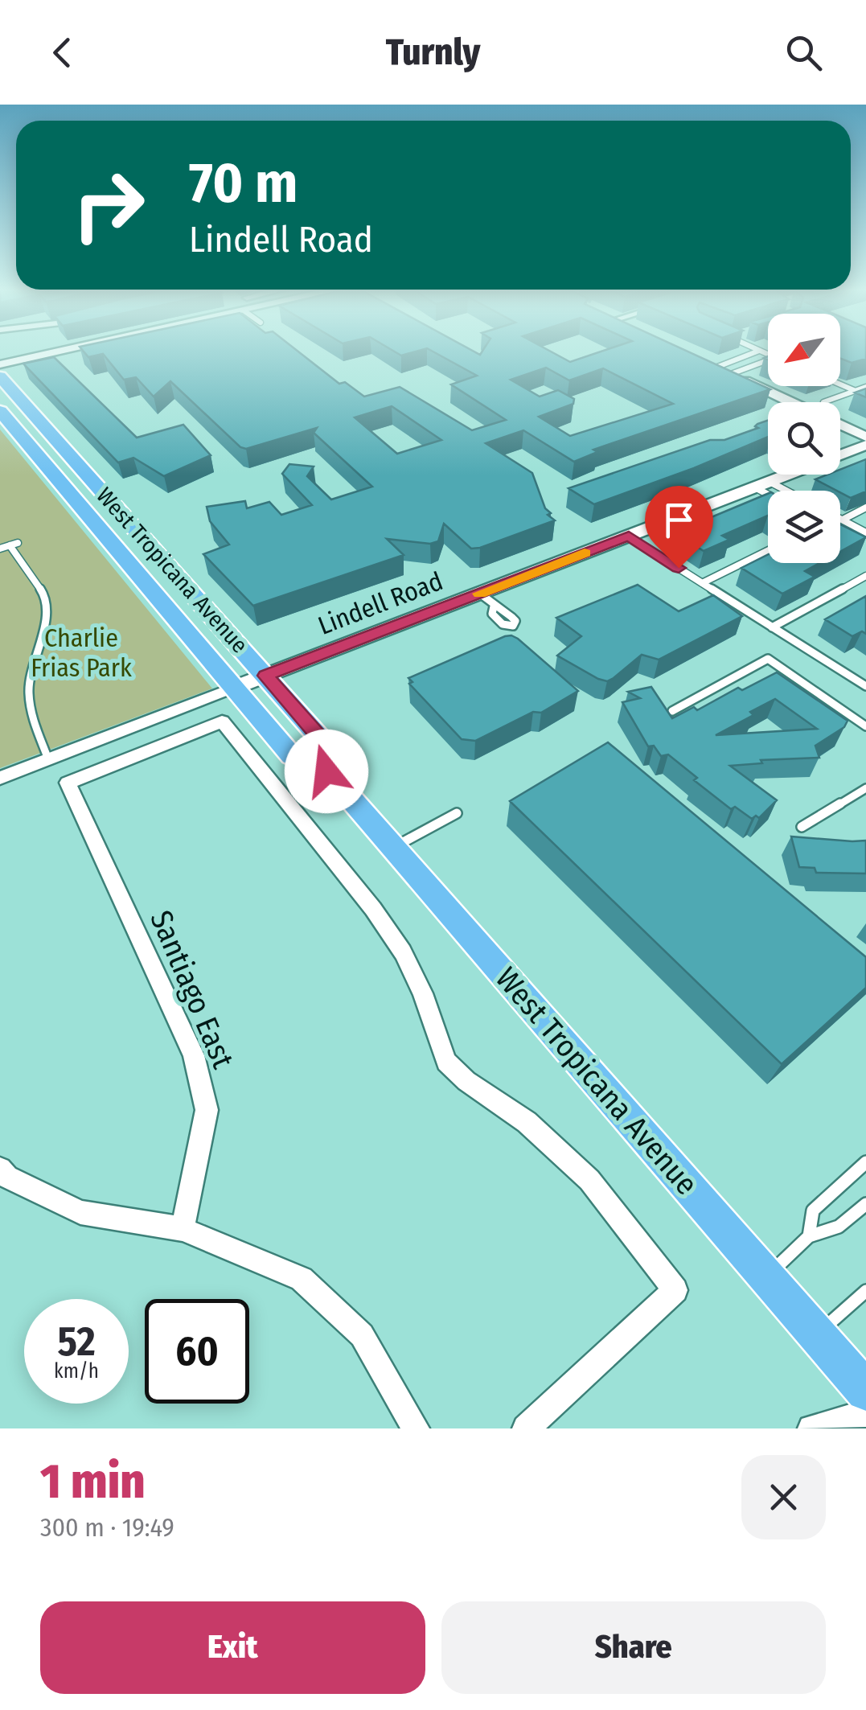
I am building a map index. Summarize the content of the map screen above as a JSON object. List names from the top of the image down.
{
  "streets": {
    "main road": ["West Tropicana Avenue"],
    "street": ["Lindell Road", "Santiago East"]
  },
  "crossings": [
    ["West Tropicana Avenue", "Lindell Road"]
  ],
  "parks": ["Charlie Frias Park"],
  "north": "bottom left",
  "page": {
    "header": "Turnly",
    "turn": ["70 m", "Lindell Road"],
    "speed": "52 km/h",
    "limit": "60",
    "heading": ["1 min", "300 m · 19:49"],
    "buttons": ["Exit", "Share"]
  }
}
